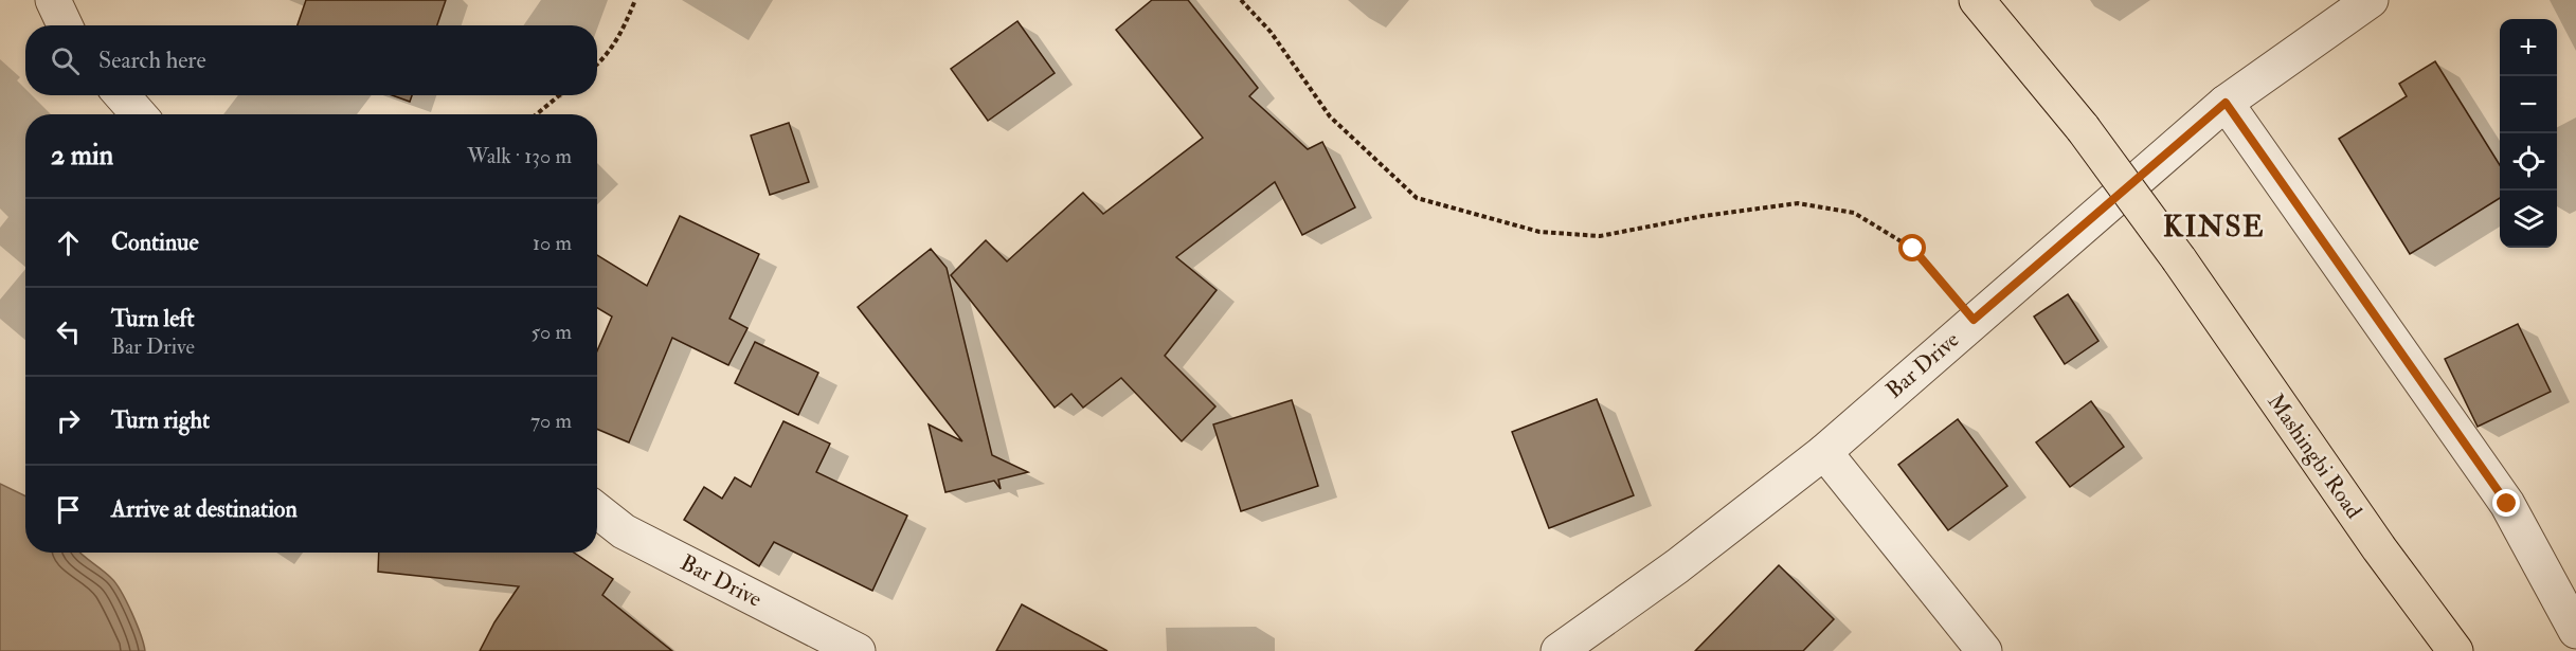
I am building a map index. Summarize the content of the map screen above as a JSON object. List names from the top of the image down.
{
  "streets": {
    "main road": ["Mashingbi Road"],
    "street": ["Bar Drive"]
  },
  "districts": ["KINSE"],
  "page": {
    "map_buttons": ["+", "−"],
    "search": "Search here",
    "heading": ["2 min", "Walk · 130 m"],
    "list": [
      ["Continue", "10 m"],
      ["Turn left", "Bar Drive", "50 m"],
      ["Turn right", "70 m"],
      "Arrive at destination"
    ]
  }
}
